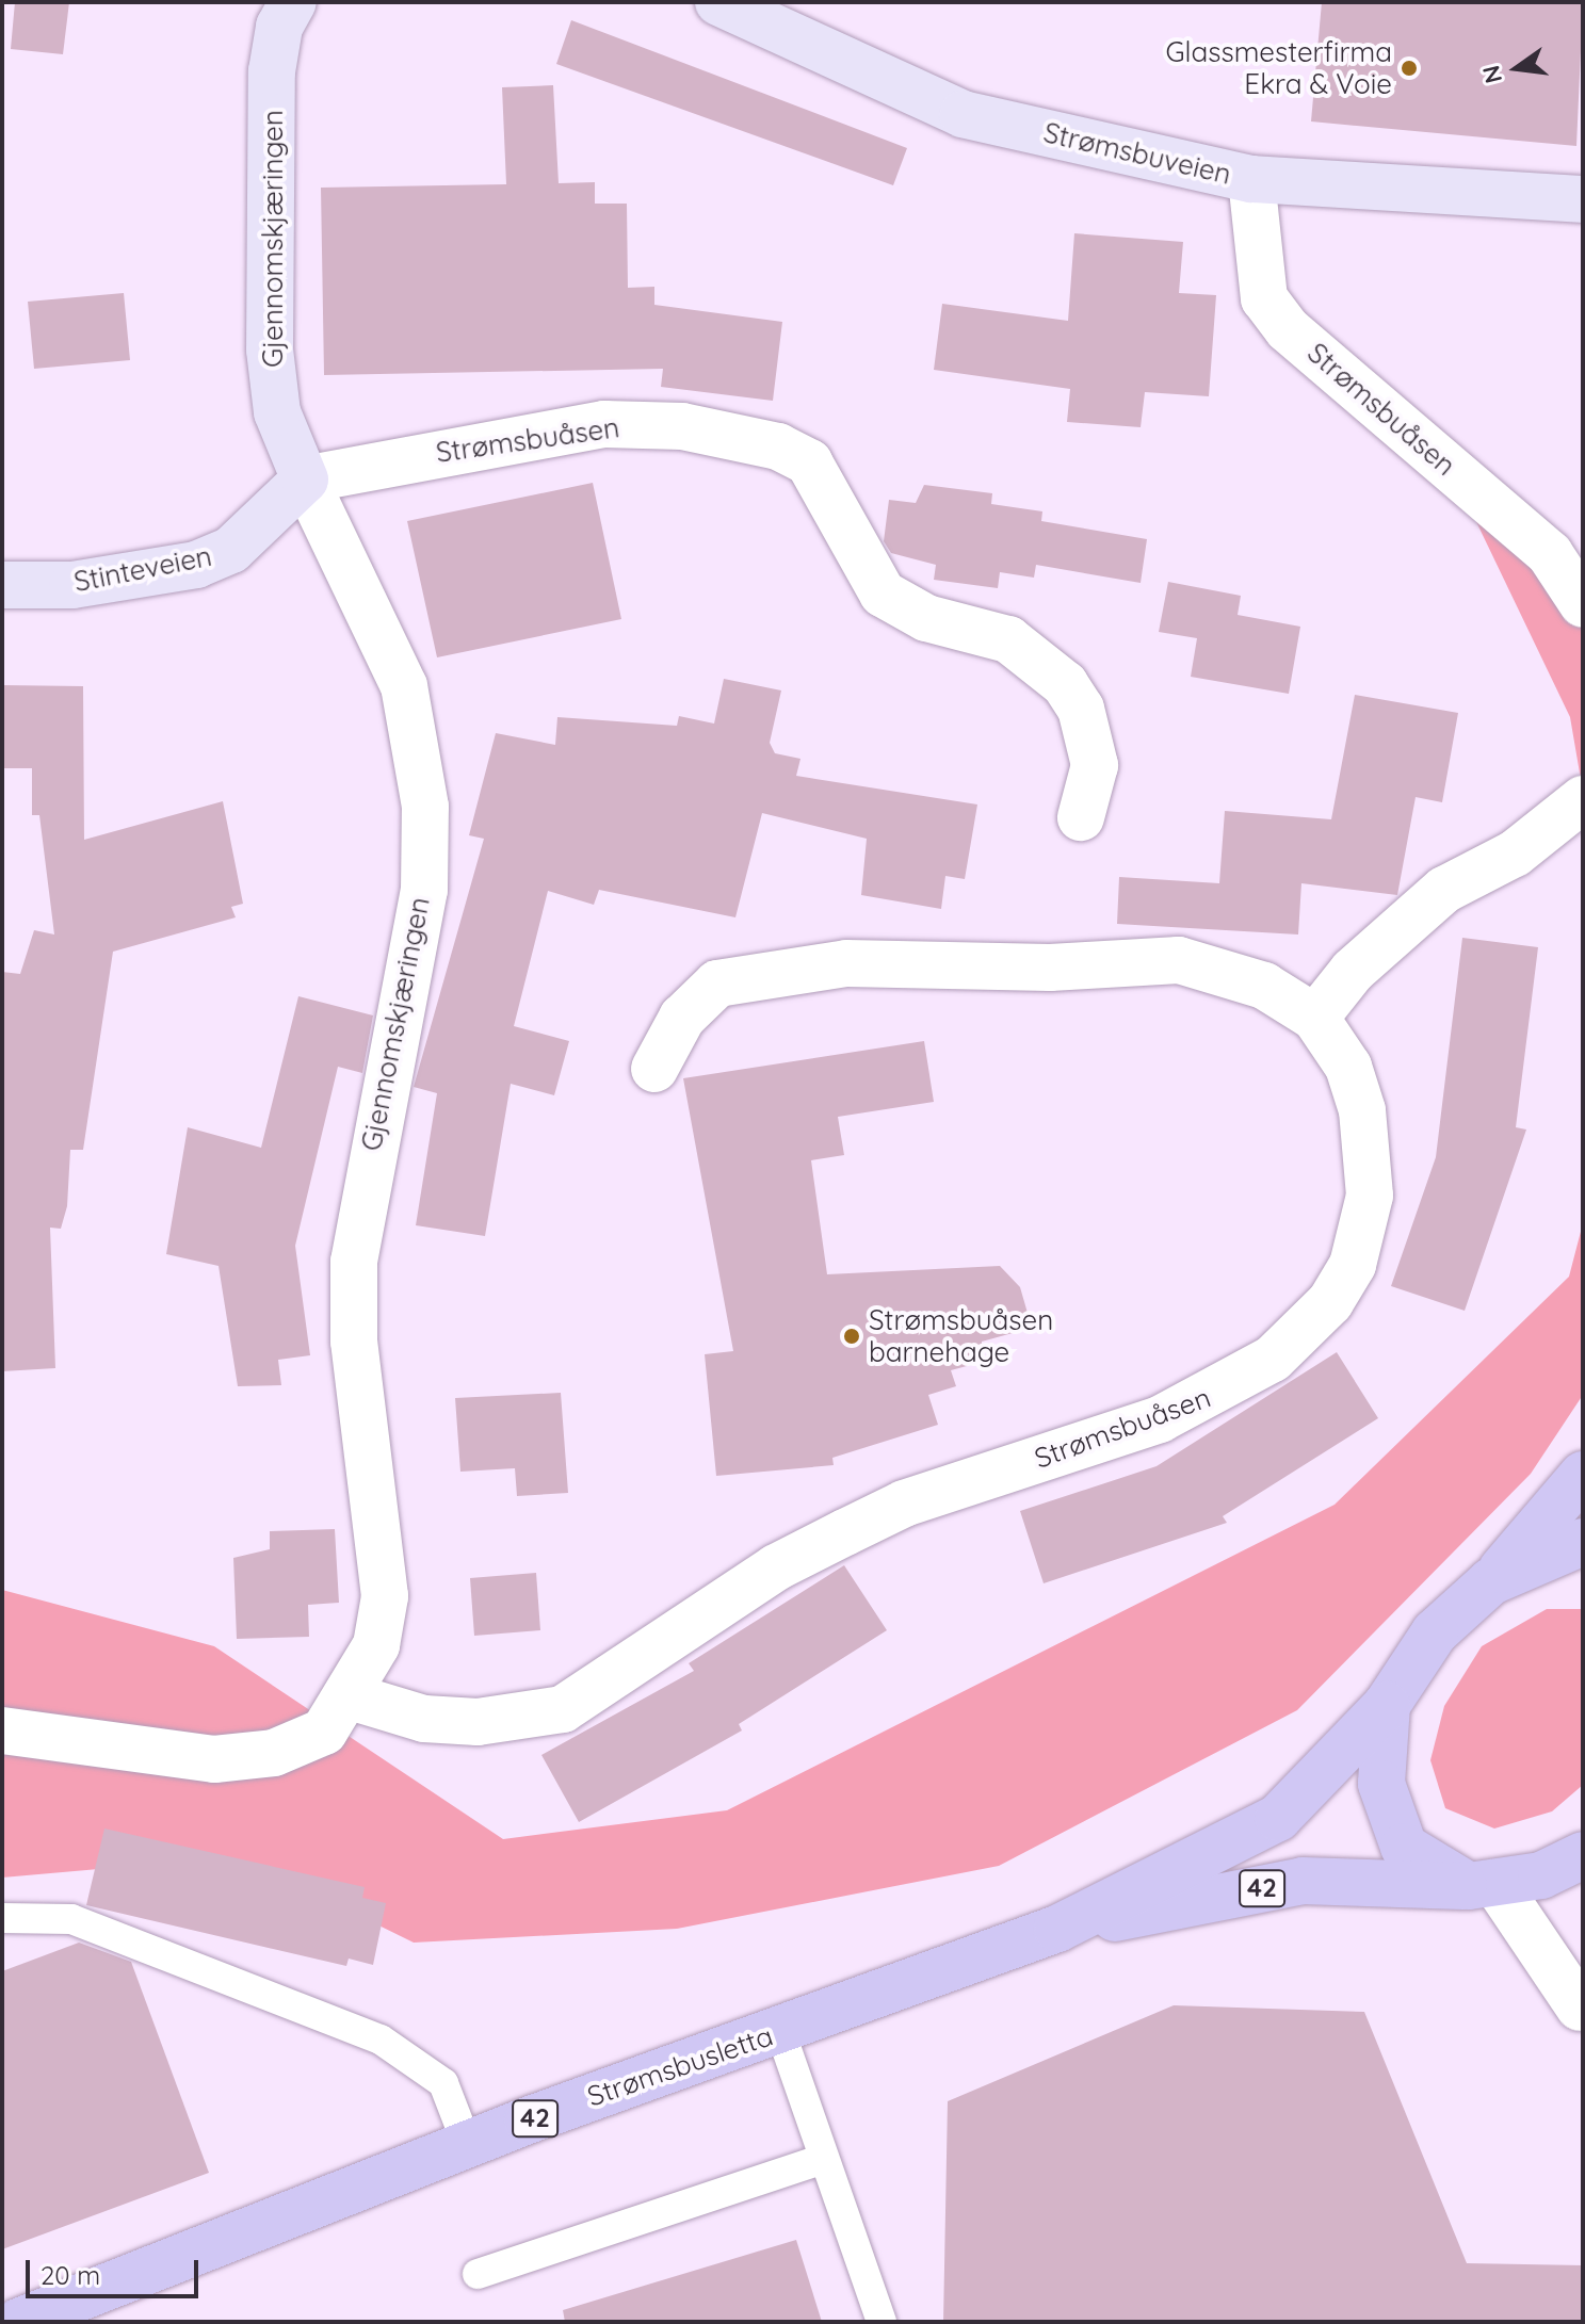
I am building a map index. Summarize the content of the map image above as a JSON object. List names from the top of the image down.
{
  "streets": {
    "main road": ["42", "Strømsbusletta"],
    "street": [
      "Strømsbuveien",
      "Gjennomskjæringen",
      "Strømsbuåsen",
      "Stinteveien"
    ]
  },
  "crossings": [
    ["Strømsbuveien", "Strømsbuåsen"],
    ["Gjennomskjæringen", "Strømsbuåsen"],
    ["Gjennomskjæringen", "Stinteveien"],
    ["Strømsbuåsen", "Stinteveien"],
    ["42", "Strømsbusletta"]
  ],
  "places": ["Glassmesterfirma Ekra & Voie", "Strømsbuåsen barnehage"],
  "scale_bar": "20 m",
  "north": "left"
}
